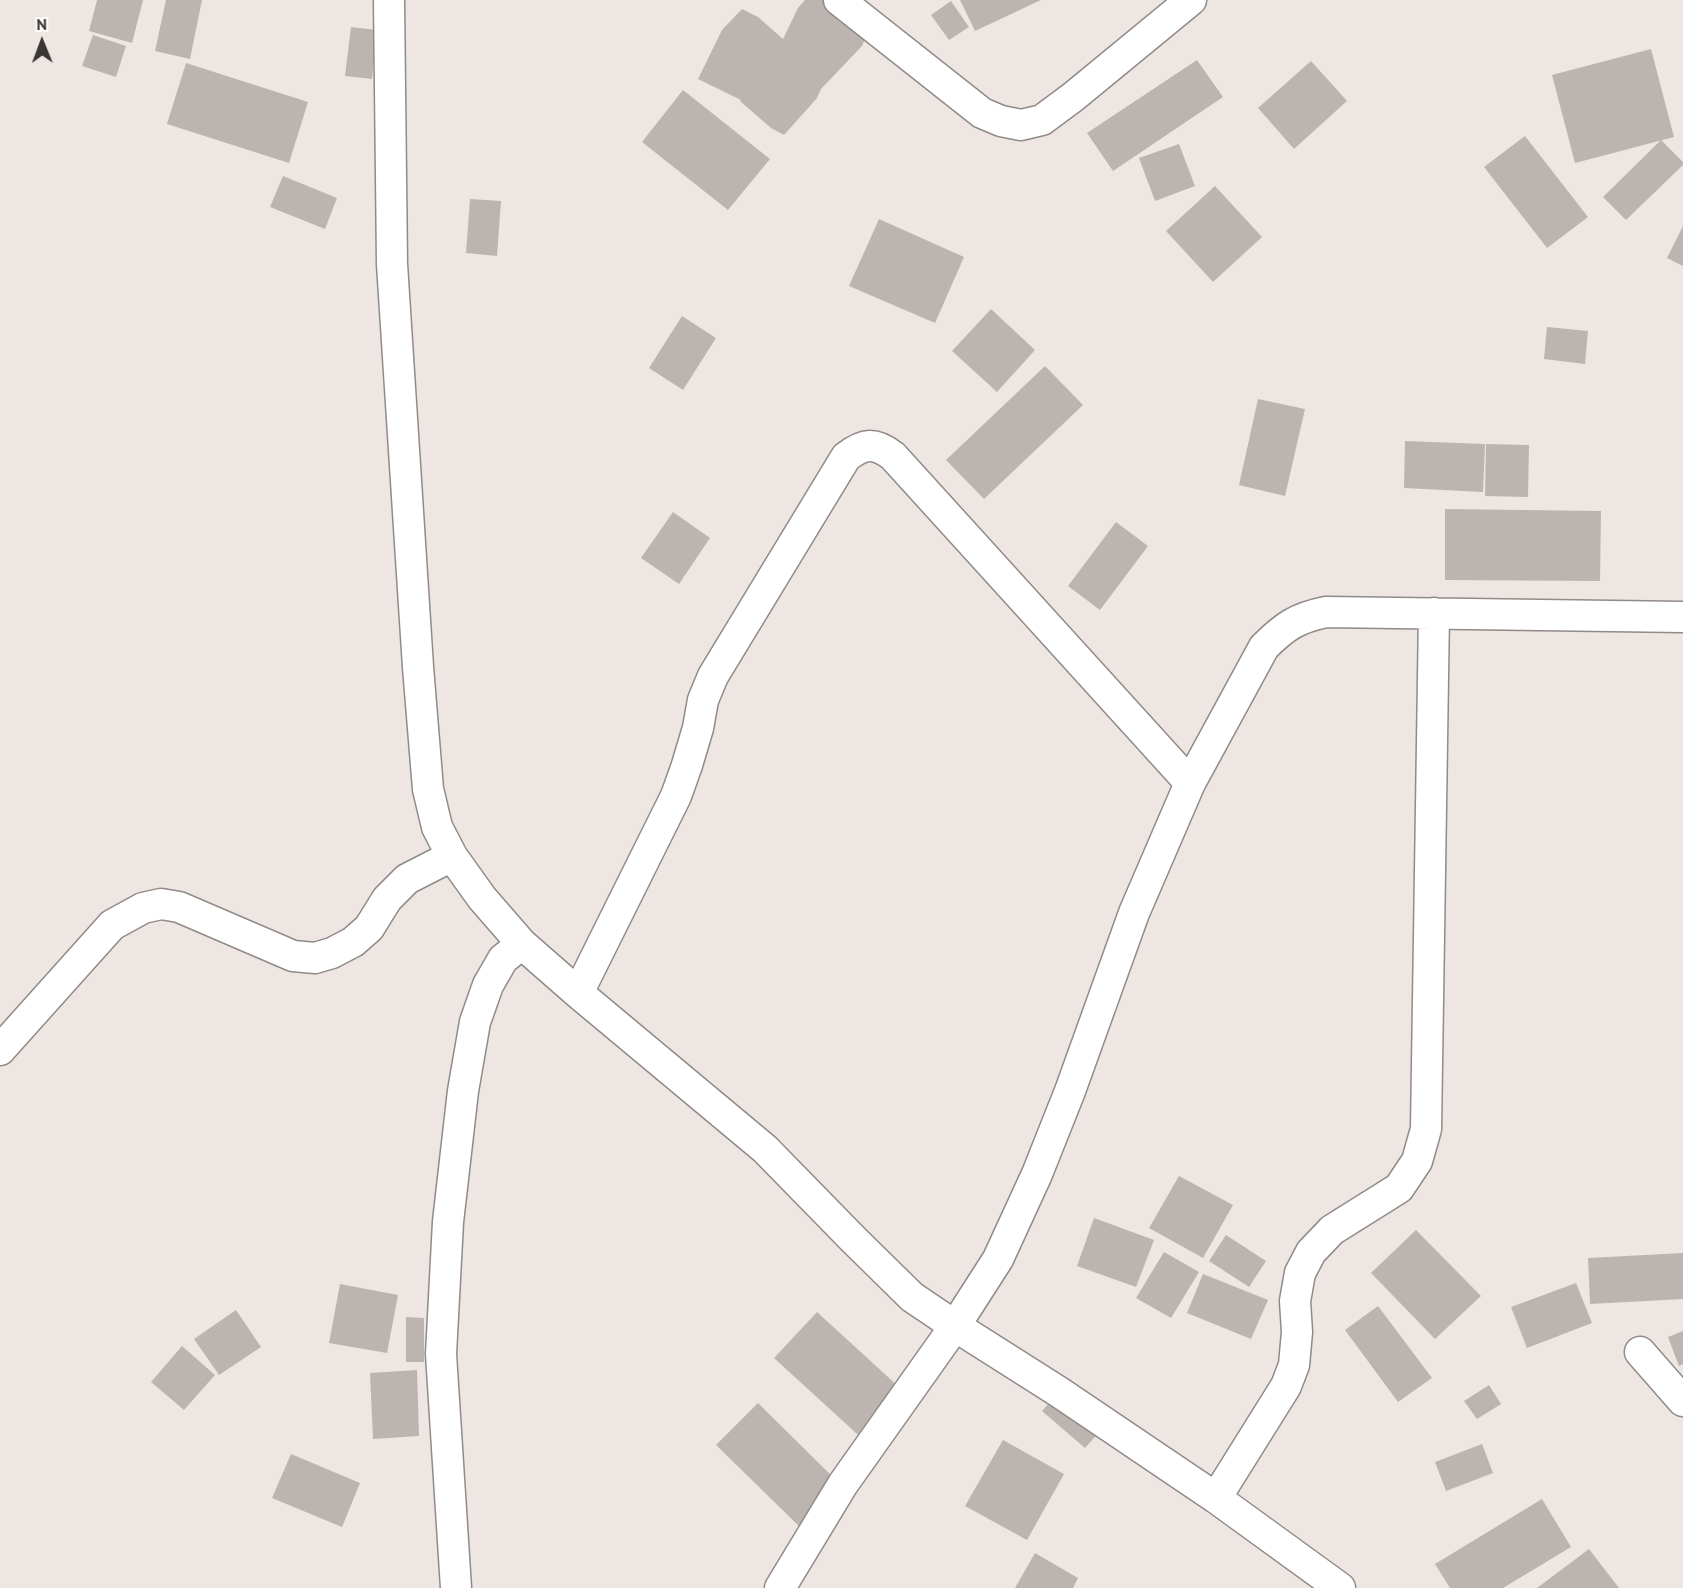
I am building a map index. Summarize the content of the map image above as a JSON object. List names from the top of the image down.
{
  "north": "top"
}
